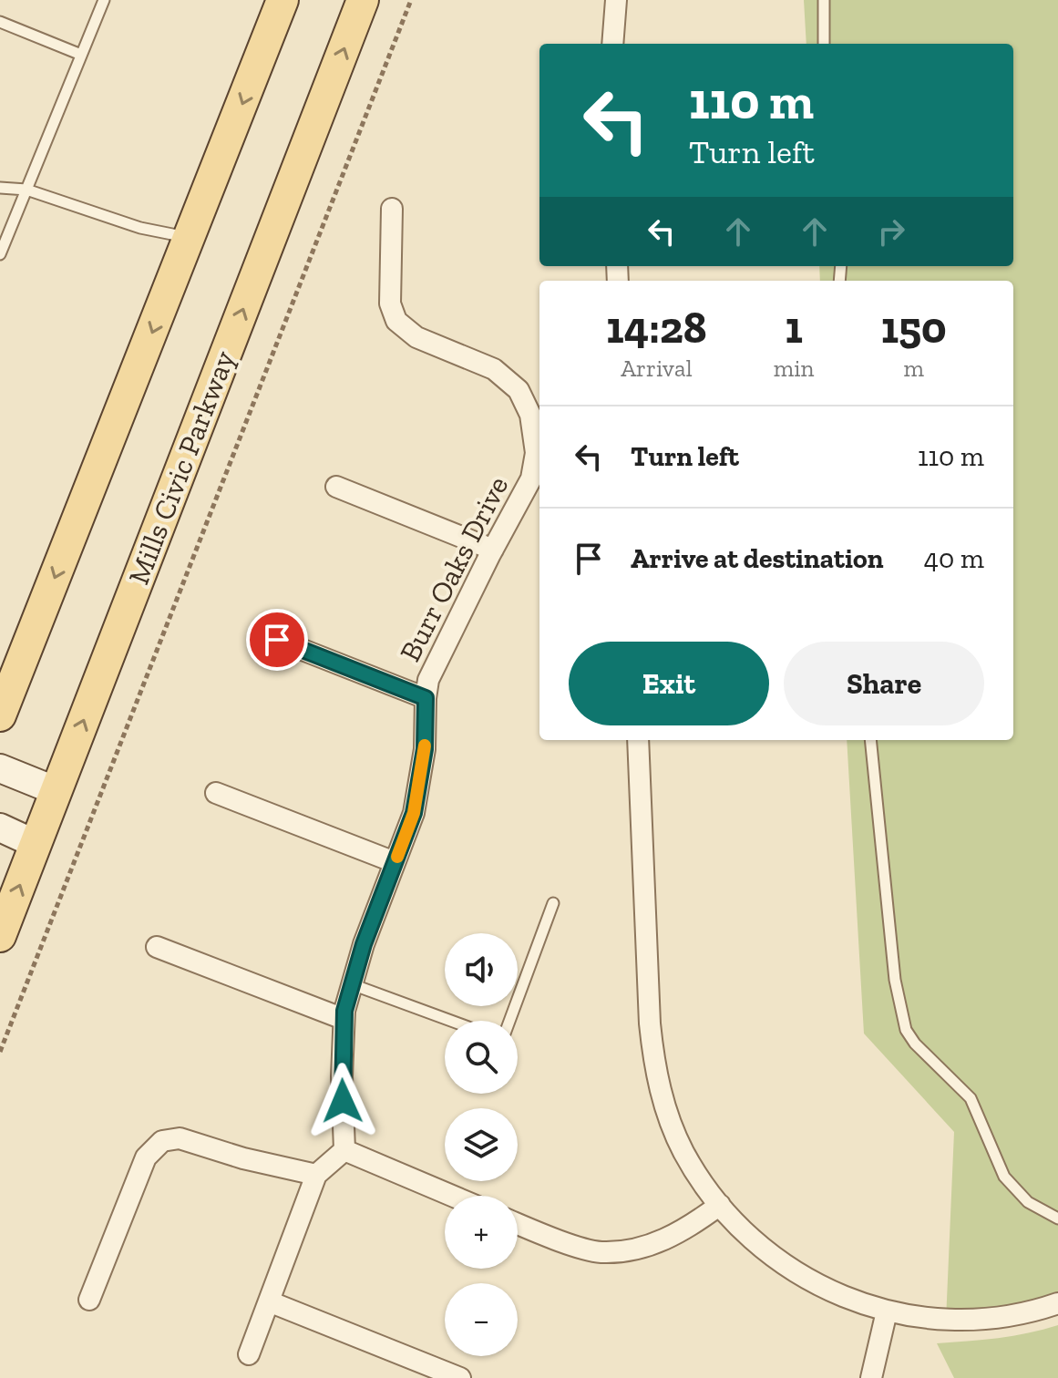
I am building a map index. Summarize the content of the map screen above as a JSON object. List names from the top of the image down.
{
  "streets": {
    "main road": ["Mills Civic Parkway"],
    "street": ["Burr Oaks Drive"]
  },
  "page": {
    "turn": ["110 m", "Turn left"],
    "eta": [
      "14:28",
      "Arrival",
      "1",
      "min",
      "150",
      "m"
    ],
    "list": [
      {
        "name": "Turn left",
        "value": "110 m"
      },
      {
        "name": "Arrive at destination",
        "value": "40 m"
      }
    ],
    "buttons": ["Exit", "Share"],
    "map_buttons": ["+", "−"]
  }
}
